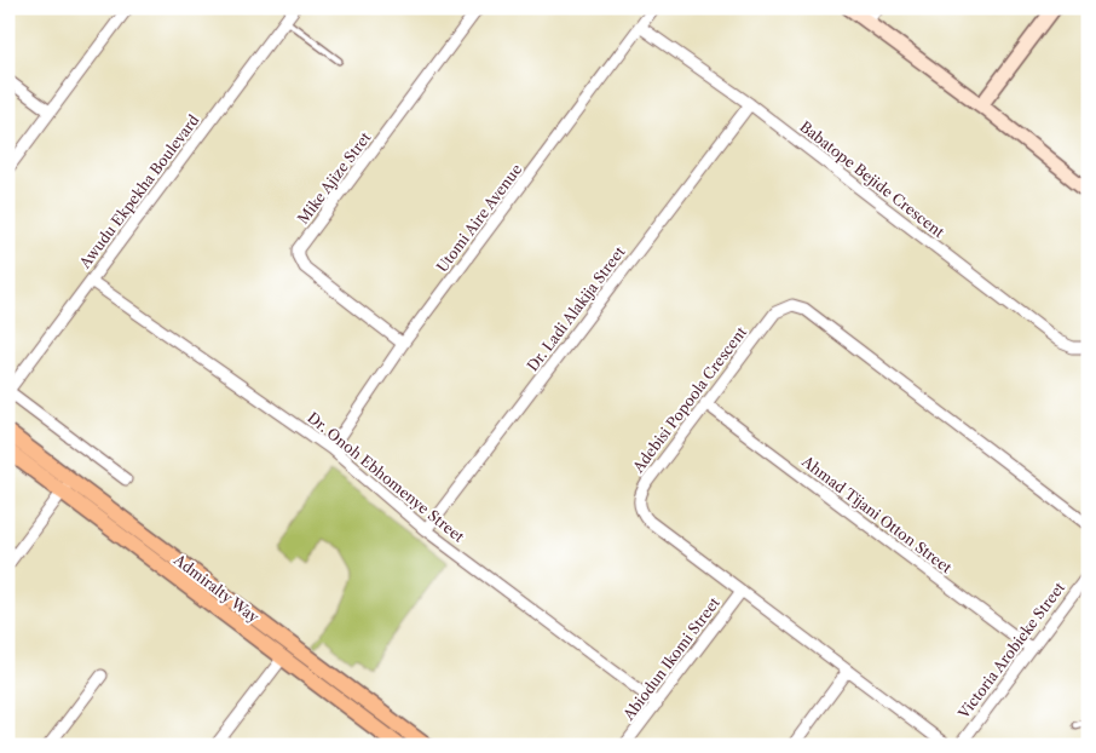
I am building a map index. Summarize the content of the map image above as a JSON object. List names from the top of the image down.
{
  "streets": {
    "main road": ["Admiralty Way"],
    "street": [
      "Mike Ajize Stret",
      "Babatope Bejide Crescent",
      "Awudu Ekpekha Boulevard",
      "Utomi Aire Avenue",
      "Dr. Ladi Alakija Street",
      "Adebisi Popoola Crescent",
      "Dr. Onoh Ebhomenye Street",
      "Ahmad Tijani Otton Street",
      "Victoria Arobieke Street",
      "Abiodun Ikomi Street"
    ]
  },
  "crossings": [
    ["Mike Ajize Stret", "Utomi Aire Avenue"],
    ["Babatope Bejide Crescent", "Utomi Aire Avenue"],
    ["Babatope Bejide Crescent", "Dr. Ladi Alakija Street"],
    ["Awudu Ekpekha Boulevard", "Dr. Onoh Ebhomenye Street"],
    ["Utomi Aire Avenue", "Dr. Onoh Ebhomenye Street"],
    ["Dr. Ladi Alakija Street", "Dr. Onoh Ebhomenye Street"],
    ["Adebisi Popoola Crescent", "Ahmad Tijani Otton Street"],
    ["Adebisi Popoola Crescent", "Abiodun Ikomi Street"],
    ["Dr. Onoh Ebhomenye Street", "Abiodun Ikomi Street"],
    ["Ahmad Tijani Otton Street", "Victoria Arobieke Street"]
  ]
}
